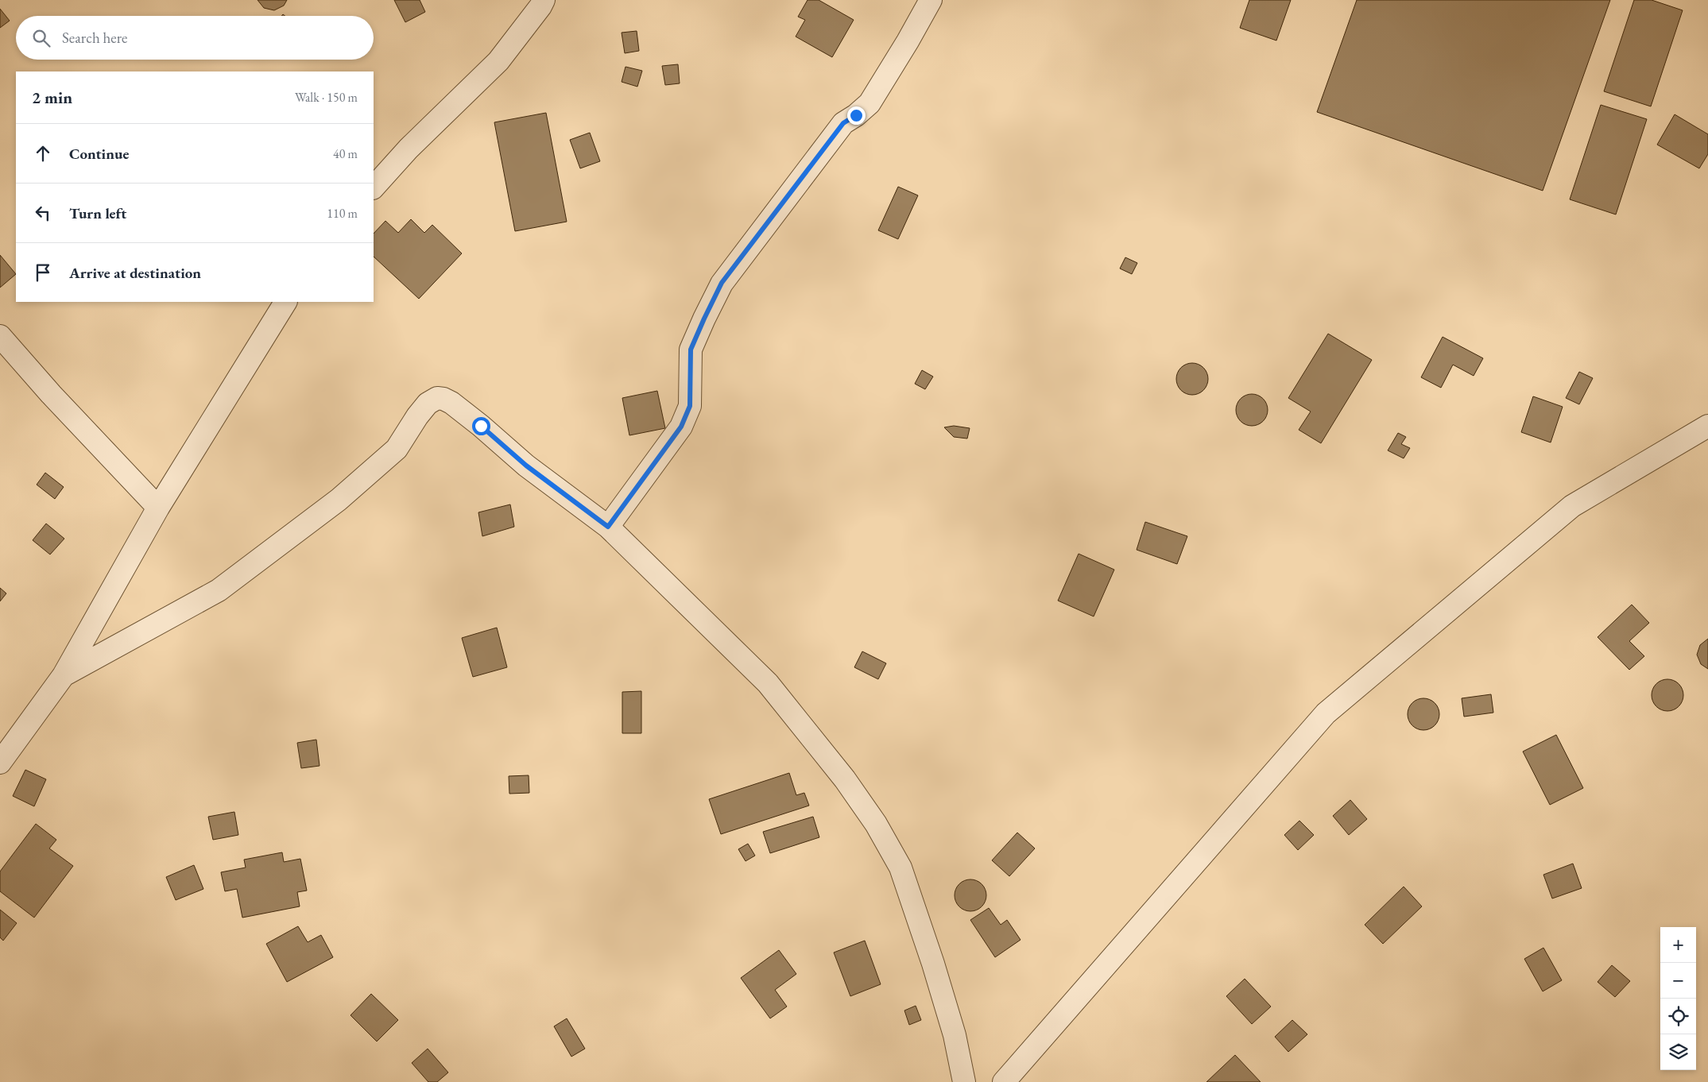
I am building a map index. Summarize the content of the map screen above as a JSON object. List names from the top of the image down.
{
  "page": {
    "search": "Search here",
    "heading": ["2 min", "Walk · 150 m"],
    "list": [
      ["Continue", "40 m"],
      ["Turn left", "110 m"],
      "Arrive at destination"
    ],
    "map_buttons": ["+", "−"]
  }
}
